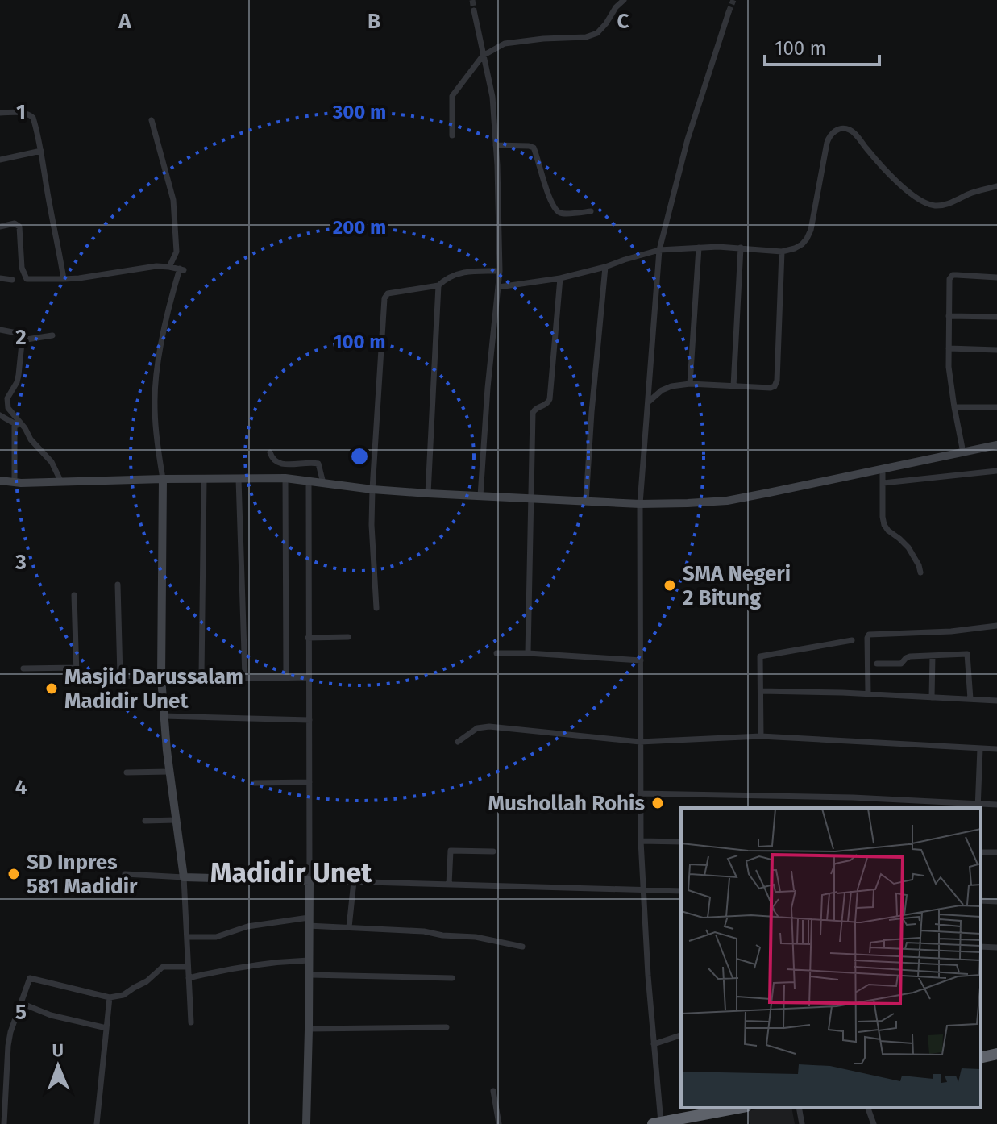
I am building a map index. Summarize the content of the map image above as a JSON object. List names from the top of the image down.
{
  "districts": ["Madidir Unet"],
  "places": [
    "SMA Negeri 2 Bitung",
    "Masjid Darussalam Madidir Unet",
    "Mushollah Rohis",
    "SD Inpres 581 Madidir"
  ],
  "scale_bar": "100 m",
  "north": "top",
  "grid": {
    "columns": ["A", "B", "C"],
    "rows": [
      "1",
      "2",
      "3",
      "4",
      "5"
    ]
  },
  "rings": ["300 m", "200 m", "100 m"]
}
